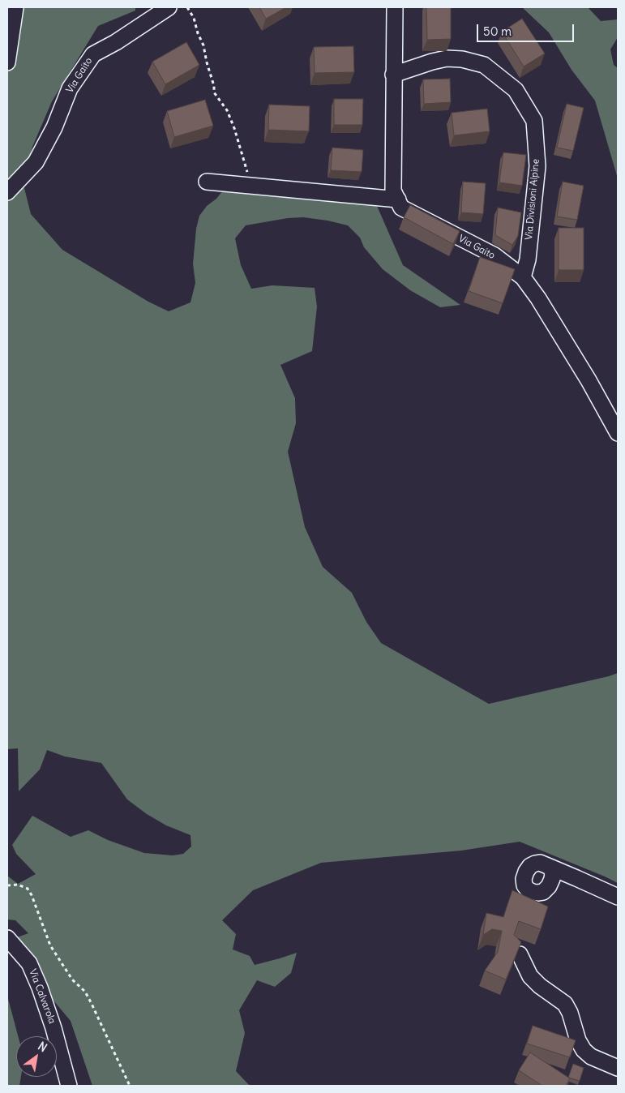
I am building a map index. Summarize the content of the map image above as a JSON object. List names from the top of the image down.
{
  "streets": {
    "street": ["Via Gaito", "Via Divisioni Alpine", "Via Calvarola"]
  },
  "crossings": [
    ["Via Gaito", "Via Divisioni Alpine"]
  ],
  "scale_bar": "50 m",
  "north": "top right"
}
